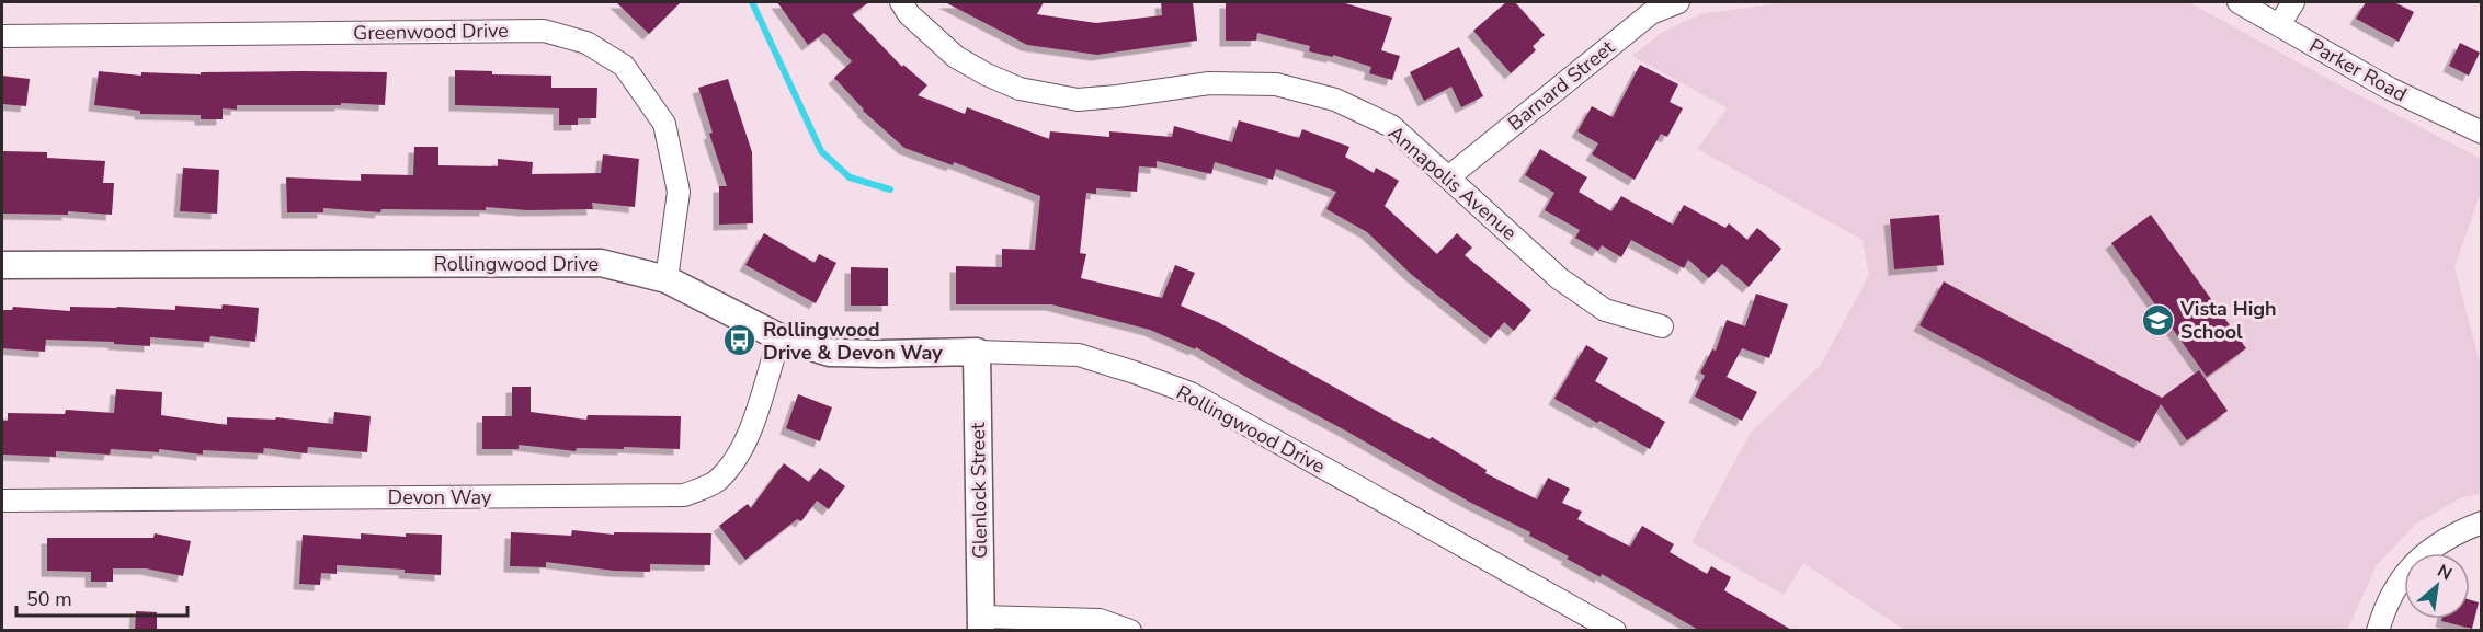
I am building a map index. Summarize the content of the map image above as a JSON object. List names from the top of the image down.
{
  "streets": {
    "street": [
      "Greenwood Drive",
      "Parker Road",
      "Barnard Street",
      "Annapolis Avenue",
      "Rollingwood Drive",
      "Glenlock Street",
      "Devon Way"
    ]
  },
  "crossings": [
    ["Greenwood Drive", "Rollingwood Drive"],
    ["Barnard Street", "Annapolis Avenue"],
    ["Rollingwood Drive", "Glenlock Street"],
    ["Rollingwood Drive", "Devon Way"]
  ],
  "places": {
    "school or university": ["Vista High School"],
    "bus stop": ["Rollingwood Drive & Devon Way"]
  },
  "scale_bar": "50 m",
  "north": "top right"
}
